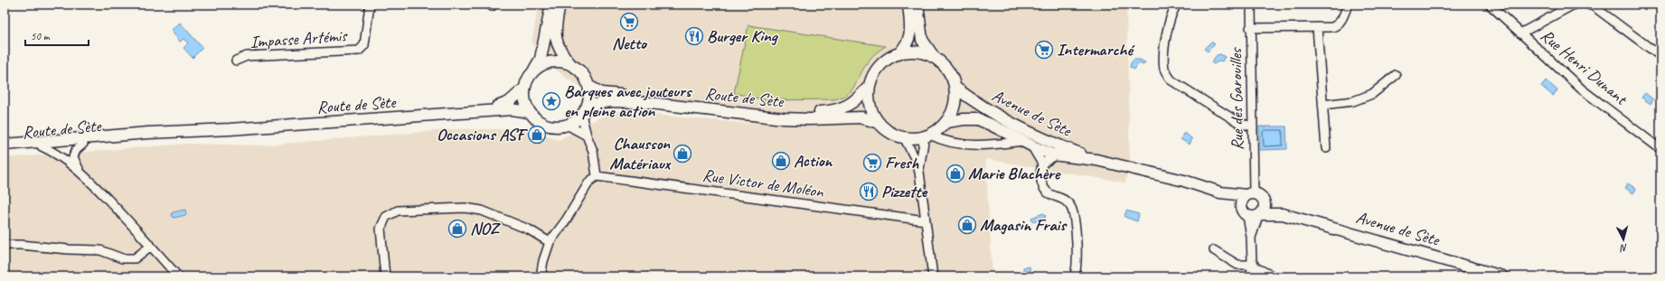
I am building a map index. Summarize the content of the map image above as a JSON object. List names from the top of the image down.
{
  "streets": {
    "main road": ["Route de Sète", "Avenue de Sète"],
    "street": [
      "Impasse Artémis",
      "Rue Henri Dunant",
      "Rue des Garouilles",
      "Rue Victor de Moléon"
    ]
  },
  "crossings": [
    ["Route de Sète", "Avenue de Sète"],
    ["Rue des Garouilles", "Avenue de Sète"]
  ],
  "places": {
    "supermarket": ["Netto", "Intermarché", "Fresh"],
    "restaurant": ["Burger King", "Pizzette"],
    "place": ["Barques avec jouteurs en pleine action"],
    "shop": [
      "Occasions ASF",
      "Chausson Matériaux",
      "Action",
      "Marie Blachère",
      "Magasin Frais",
      "NOZ"
    ]
  },
  "scale_bar": "50 m",
  "north": "bottom"
}
